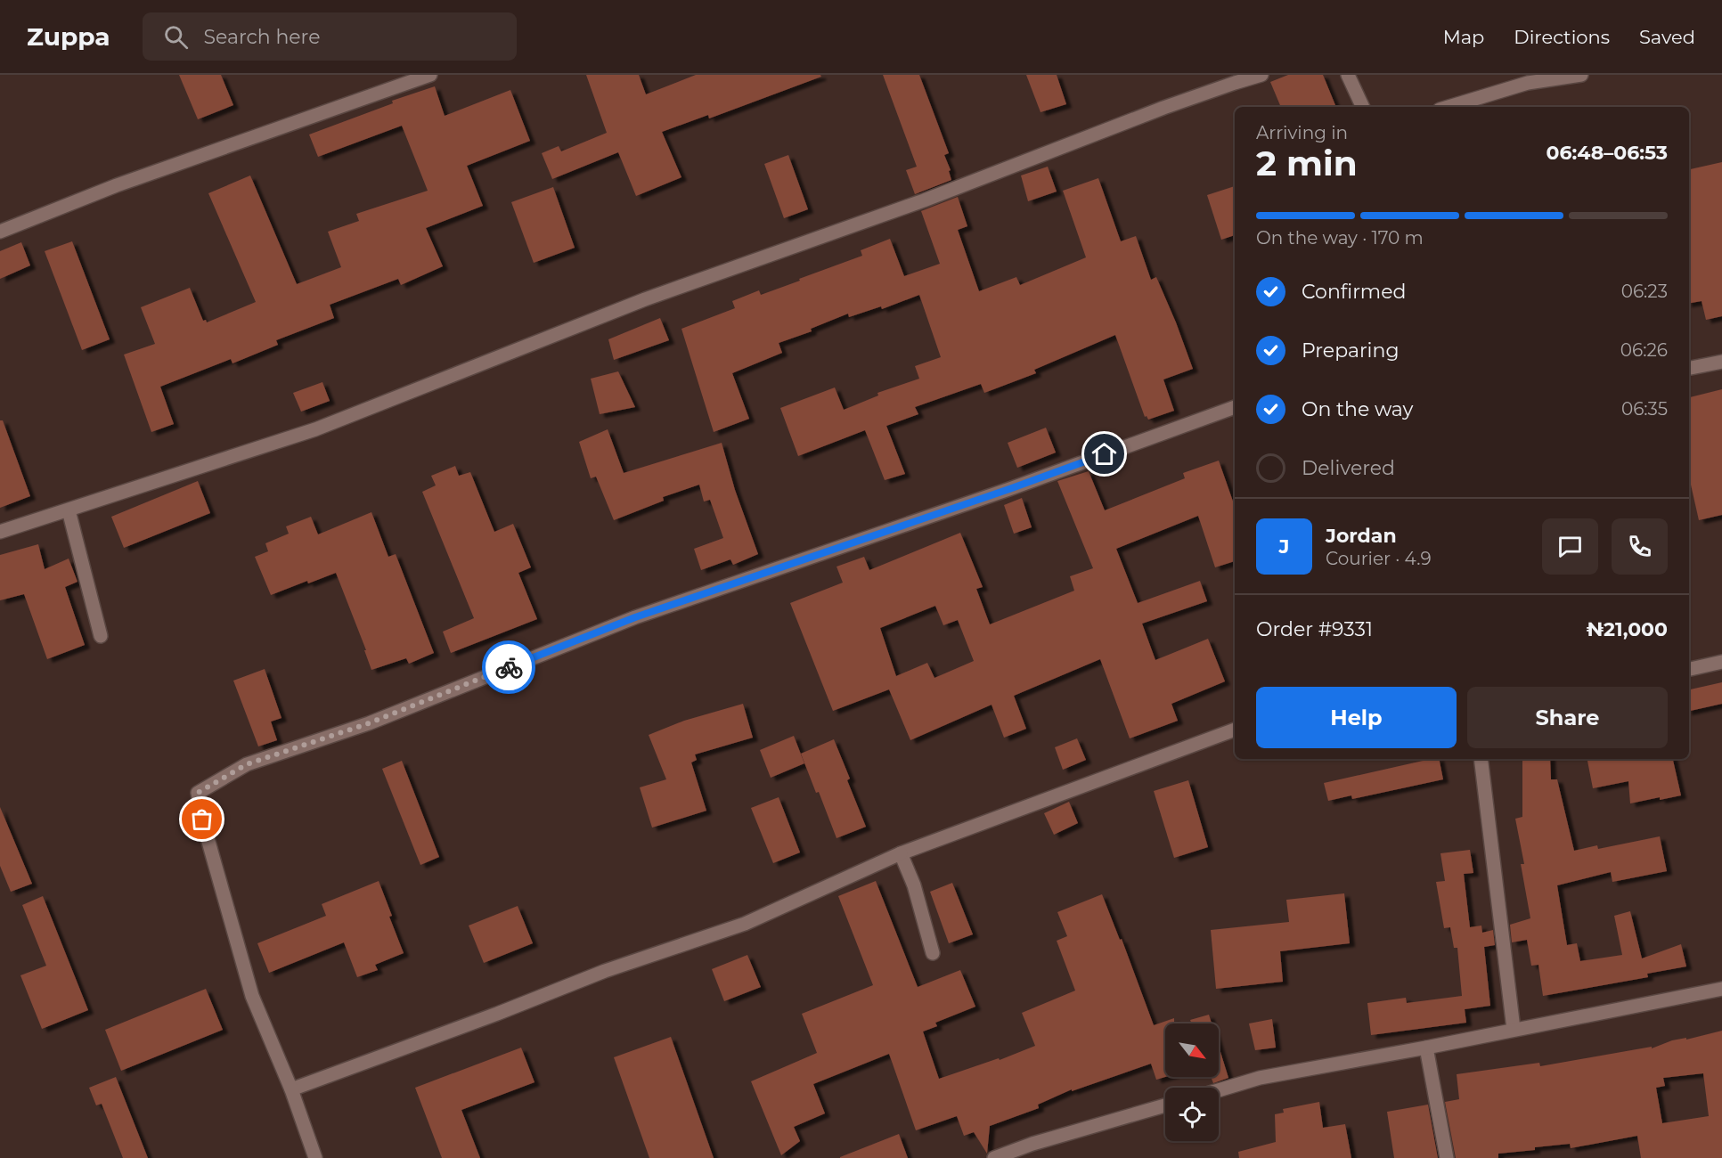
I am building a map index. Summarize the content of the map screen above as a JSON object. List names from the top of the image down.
{
  "north": "bottom right",
  "page": {
    "header": "Zuppa",
    "search": "Search here",
    "nav": ["Map", "Directions", "Saved"],
    "heading": ["2 min", "Arriving in", "06:48–06:53"],
    "panel": [
      "Jordan",
      "Courier · 4.9",
      "Order #9331",
      "₦21,000"
    ],
    "bar": "On the way · 170 m",
    "list": [
      ["Confirmed", "06:23"],
      ["Preparing", "06:26"],
      ["On the way", "06:35"],
      "Delivered"
    ],
    "round": "J",
    "buttons": ["Help", "Share"]
  }
}
